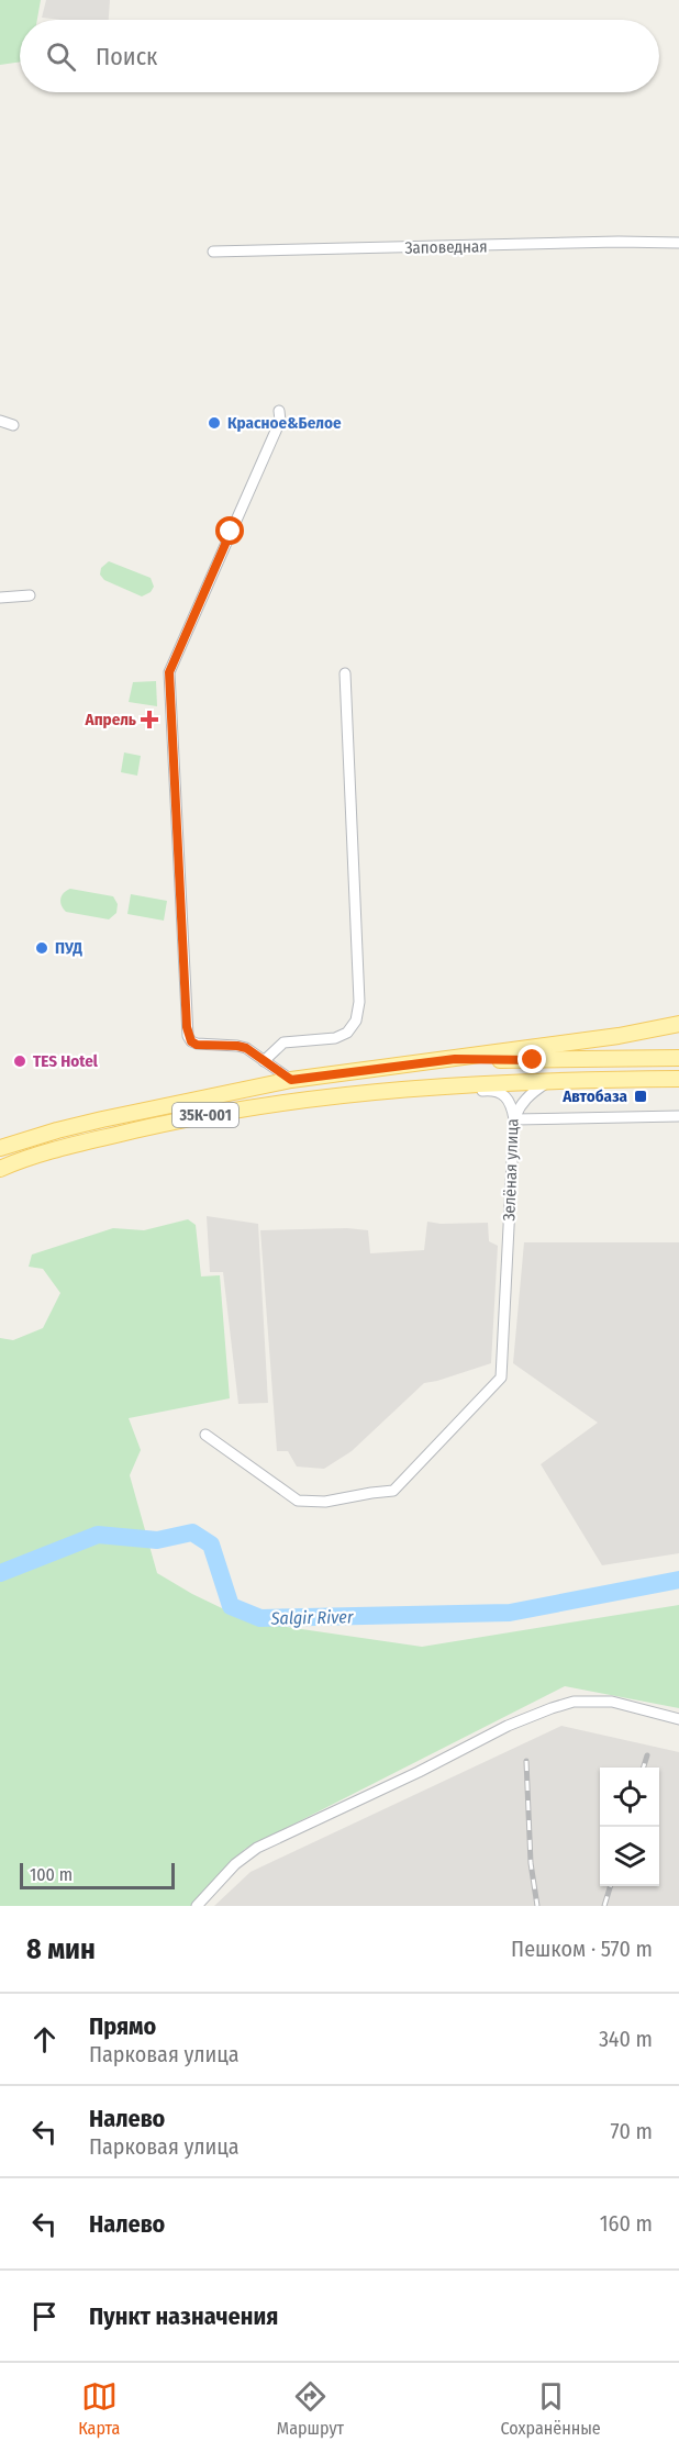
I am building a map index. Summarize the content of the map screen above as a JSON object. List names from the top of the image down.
{
  "streets": {
    "main road": ["35К-001"],
    "street": ["Заповедная", "Зелёная улица"]
  },
  "crossings": [
    ["35К-001", "Зелёная улица"]
  ],
  "water": ["Salgir River"],
  "places": {
    "other": ["Красное&Белое", "ПУД", "TES Hotel"],
    "health": ["Апрель"],
    "transit": ["Автобаза"]
  },
  "scale_bar": "100 m",
  "page": {
    "search": "Поиск",
    "scale": "100 m",
    "heading": ["8 мин", "Пешком · 570 m"],
    "list": [
      ["Прямо", "Парковая улица", "340 m"],
      ["Налево", "Парковая улица", "70 m"],
      ["Налево", "160 m"],
      "Пункт назначения"
    ],
    "nav": ["Карта", "Маршрут", "Сохранённые"]
  }
}
